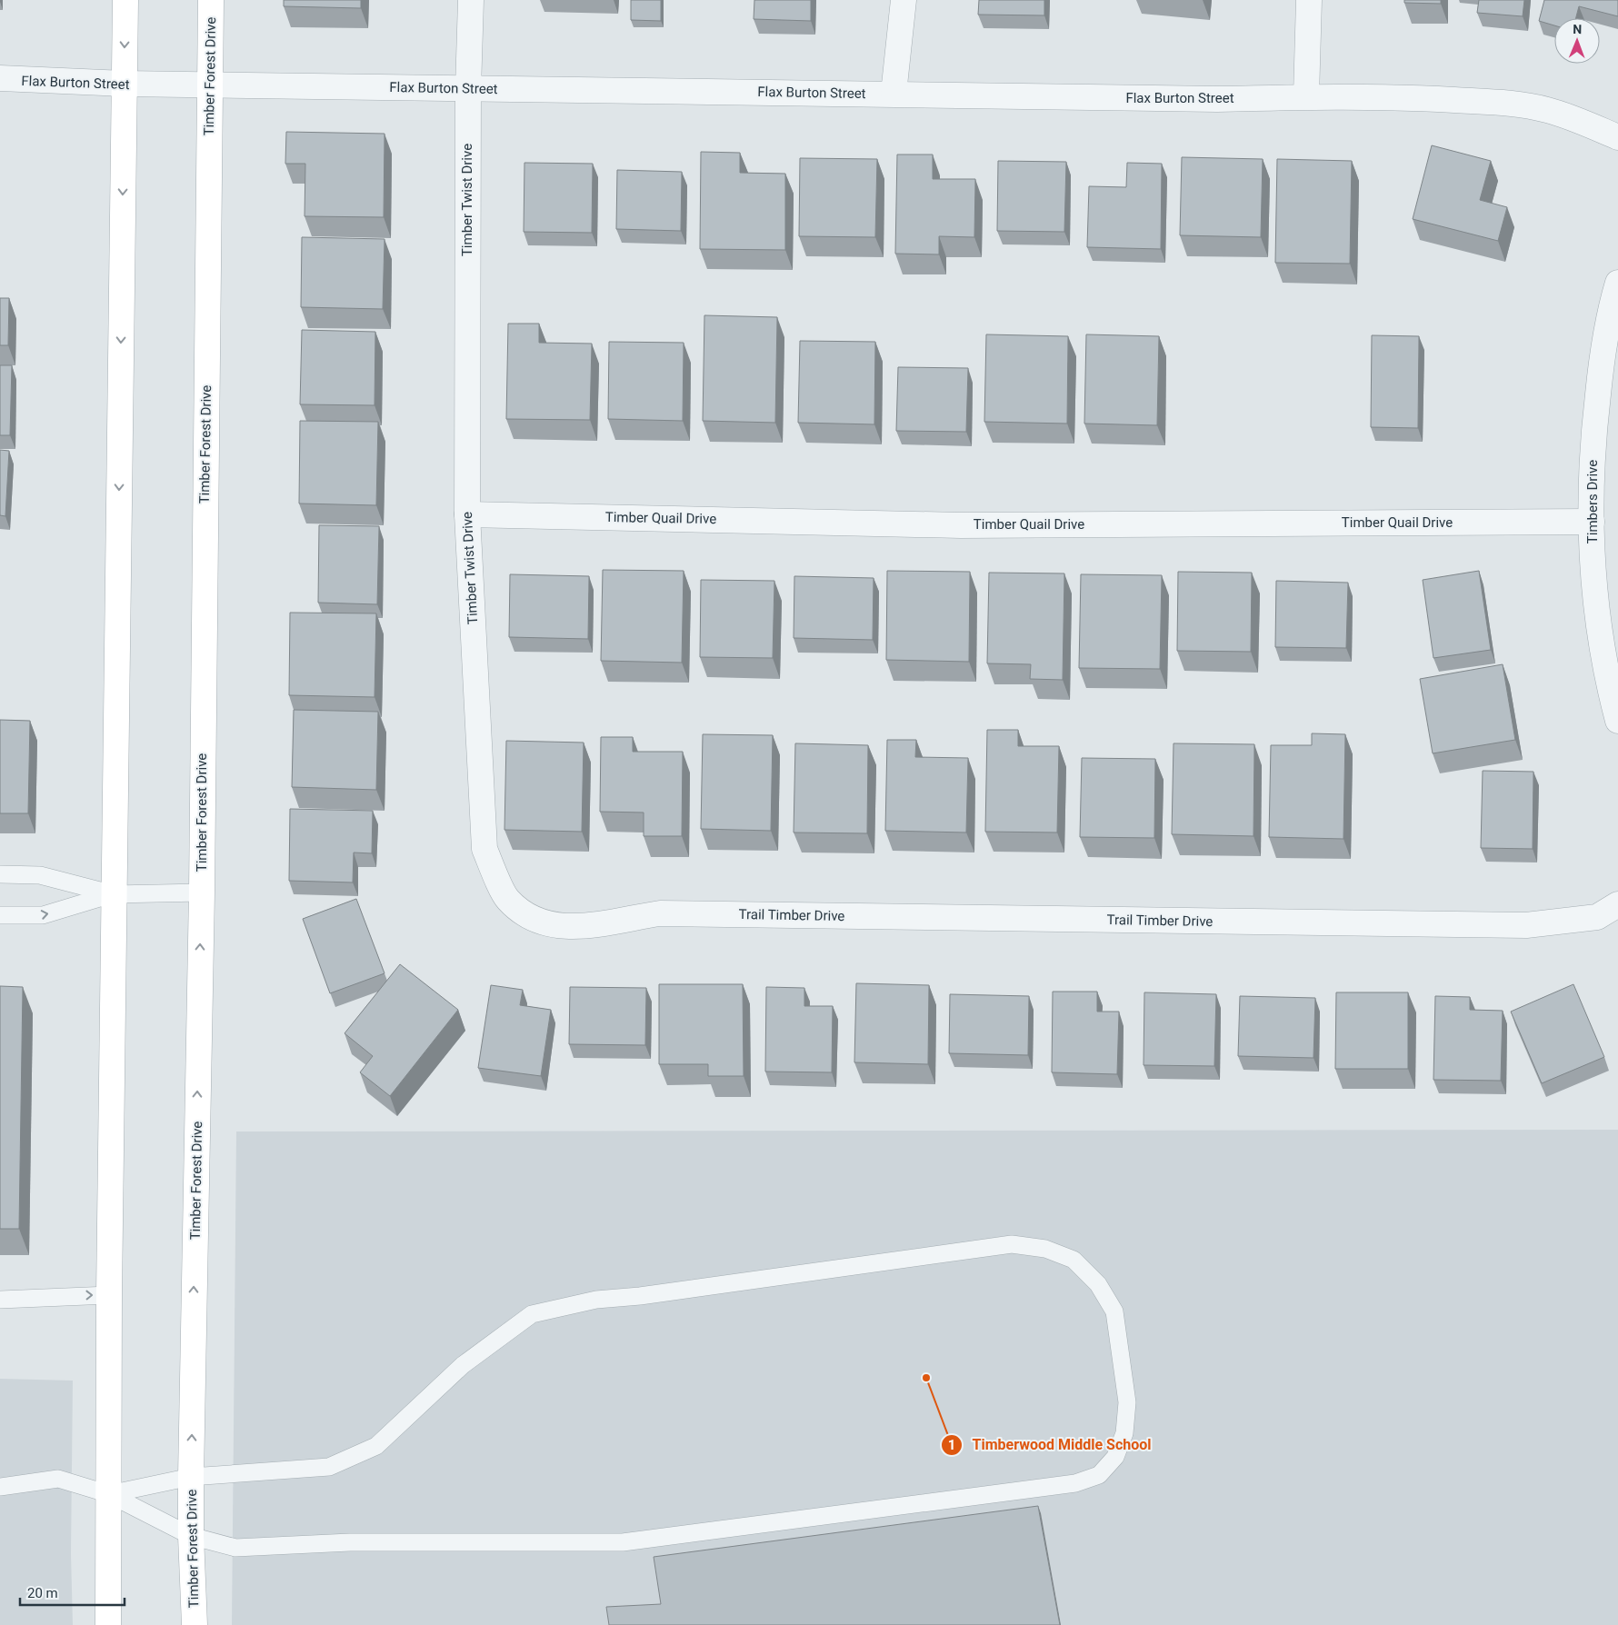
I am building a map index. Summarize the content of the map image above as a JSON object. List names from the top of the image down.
{
  "streets": {
    "main road": ["Timber Forest Drive"],
    "street": [
      "Flax Burton Street",
      "Timber Twist Drive",
      "Timbers Drive",
      "Timber Quail Drive",
      "Trail Timber Drive"
    ]
  },
  "crossings": [
    ["Timber Forest Drive", "Flax Burton Street"],
    ["Flax Burton Street", "Timber Twist Drive"],
    ["Timber Twist Drive", "Timber Quail Drive"],
    ["Timber Twist Drive", "Trail Timber Drive"],
    ["Timbers Drive", "Timber Quail Drive"]
  ],
  "places": ["Timberwood Middle School"],
  "scale_bar": "20 m",
  "north": "top"
}
